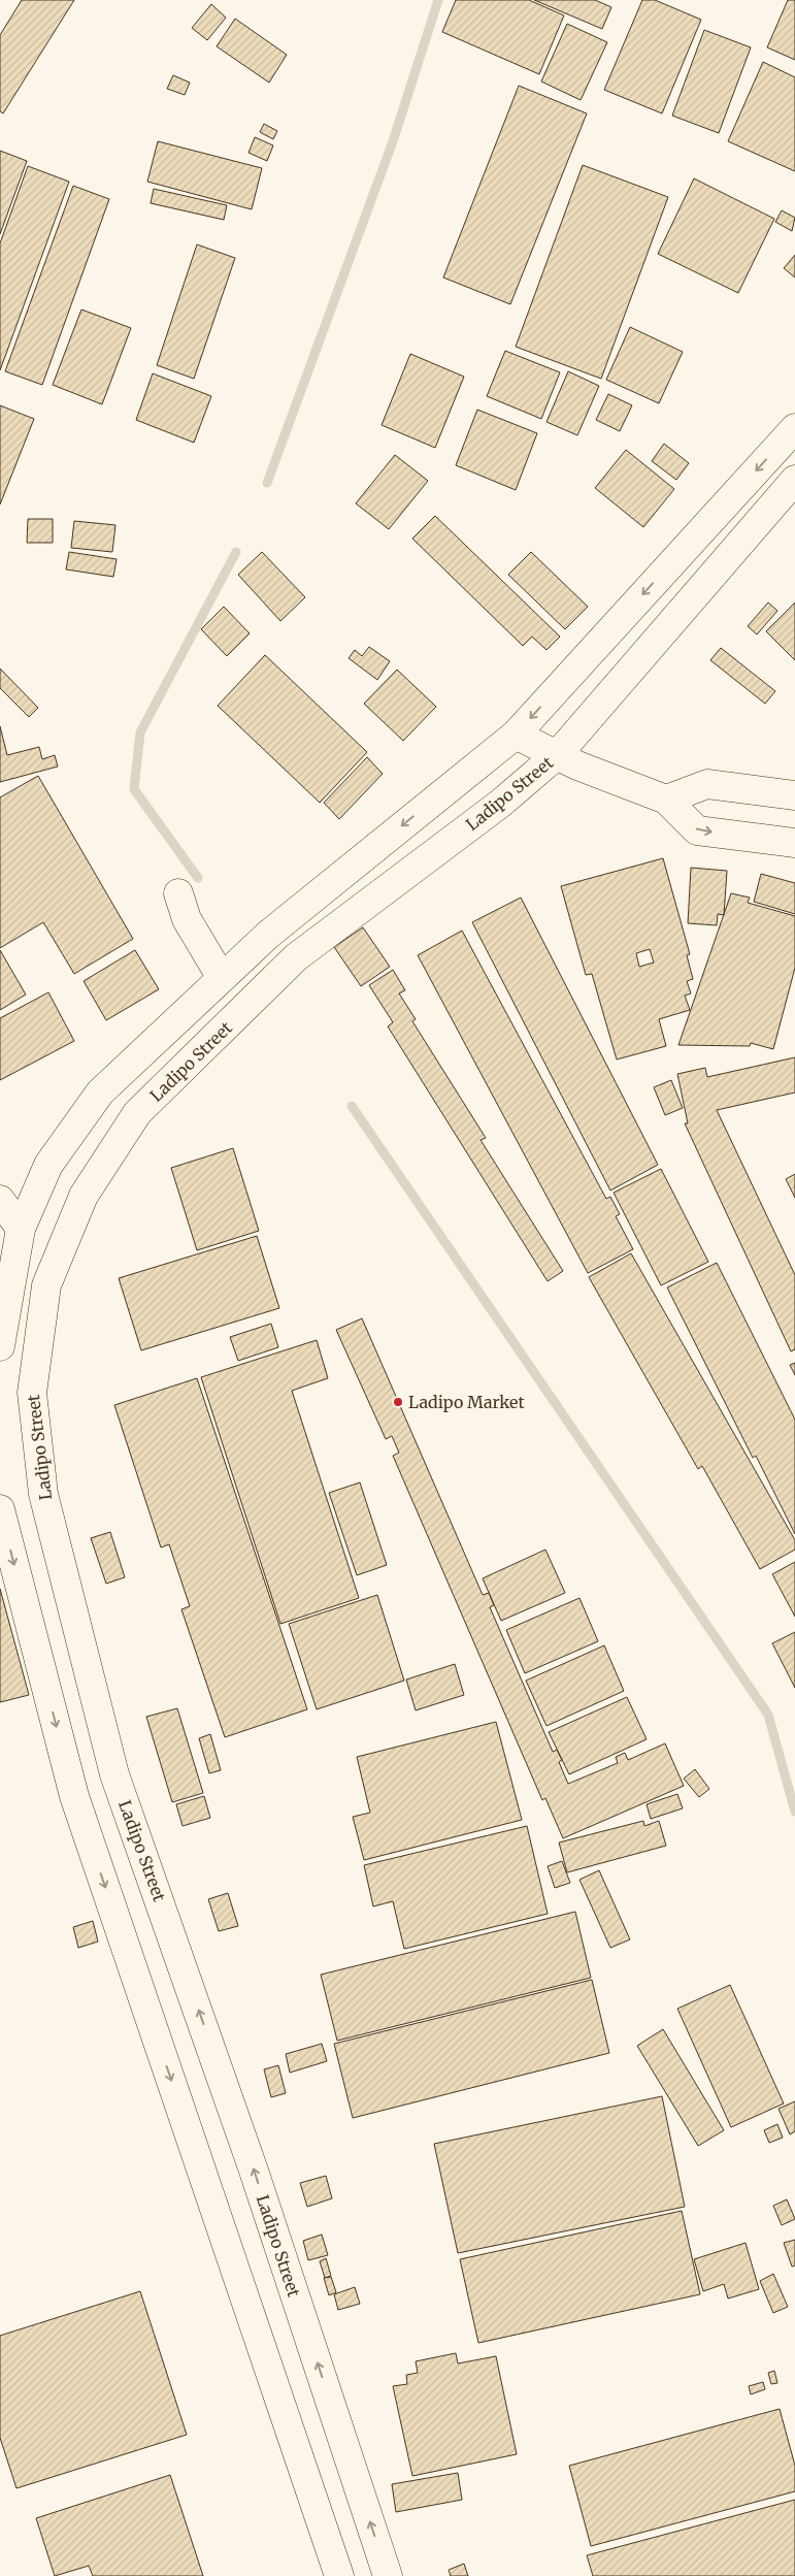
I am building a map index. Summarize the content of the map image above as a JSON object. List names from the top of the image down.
{
  "streets": {
    "main road": ["Ladipo Street"]
  },
  "places": ["Ladipo Market"]
}
